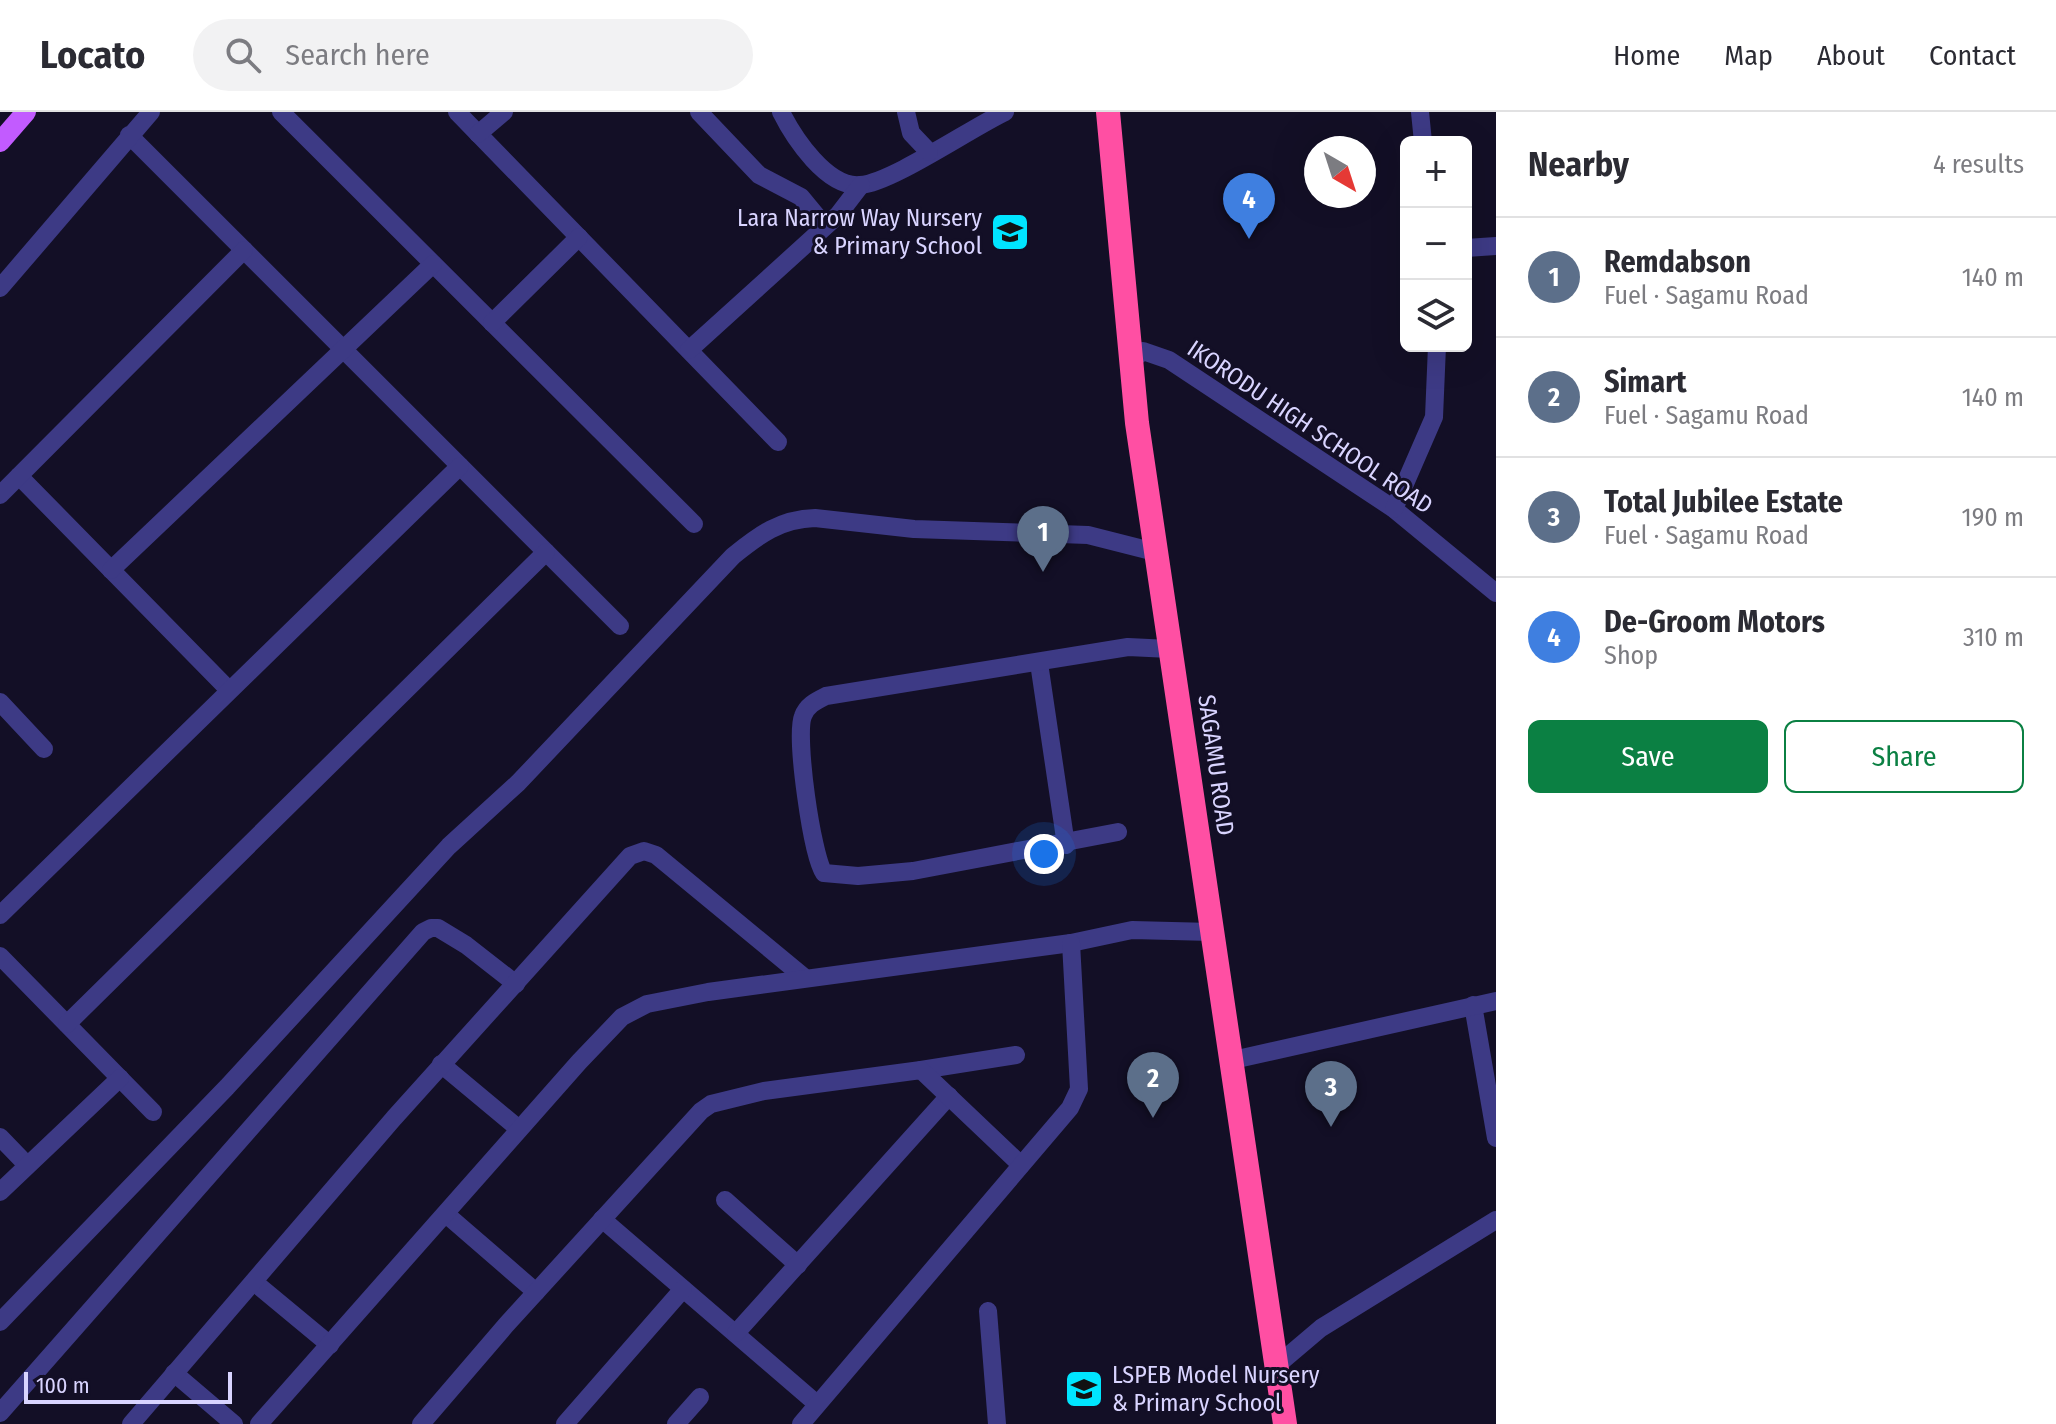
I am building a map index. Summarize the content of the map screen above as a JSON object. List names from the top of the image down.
{
  "streets": {
    "highway": ["SAGAMU ROAD"],
    "street": ["IKORODU HIGH SCHOOL ROAD"]
  },
  "crossings": [
    ["IKORODU HIGH SCHOOL ROAD", "SAGAMU ROAD"]
  ],
  "places": {
    "school or university": ["Lara Narrow Way Nursery & Primary School", "LSPEB Model Nursery & Primary School"]
  },
  "scale_bar": "100 m",
  "north": "bottom right",
  "page": {
    "header": "Locato",
    "search": "Search here",
    "nav": [
      "Home",
      "Map",
      "About",
      "Contact"
    ],
    "heading": ["Nearby", "4 results"],
    "map_buttons": ["+", "−"],
    "pins": [
      "4",
      "1",
      "2",
      "3"
    ],
    "list": [
      {
        "mark": "1",
        "name": "Remdabson",
        "note": "Fuel · Sagamu Road",
        "value": "140 m"
      },
      {
        "mark": "2",
        "name": "Simart",
        "note": "Fuel · Sagamu Road",
        "value": "140 m"
      },
      {
        "mark": "3",
        "name": "Total Jubilee Estate",
        "note": "Fuel · Sagamu Road",
        "value": "190 m"
      },
      {
        "mark": "4",
        "name": "De-Groom Motors",
        "note": "Shop",
        "value": "310 m"
      }
    ],
    "buttons": ["Save", "Share"],
    "scale": "100 m"
  }
}
